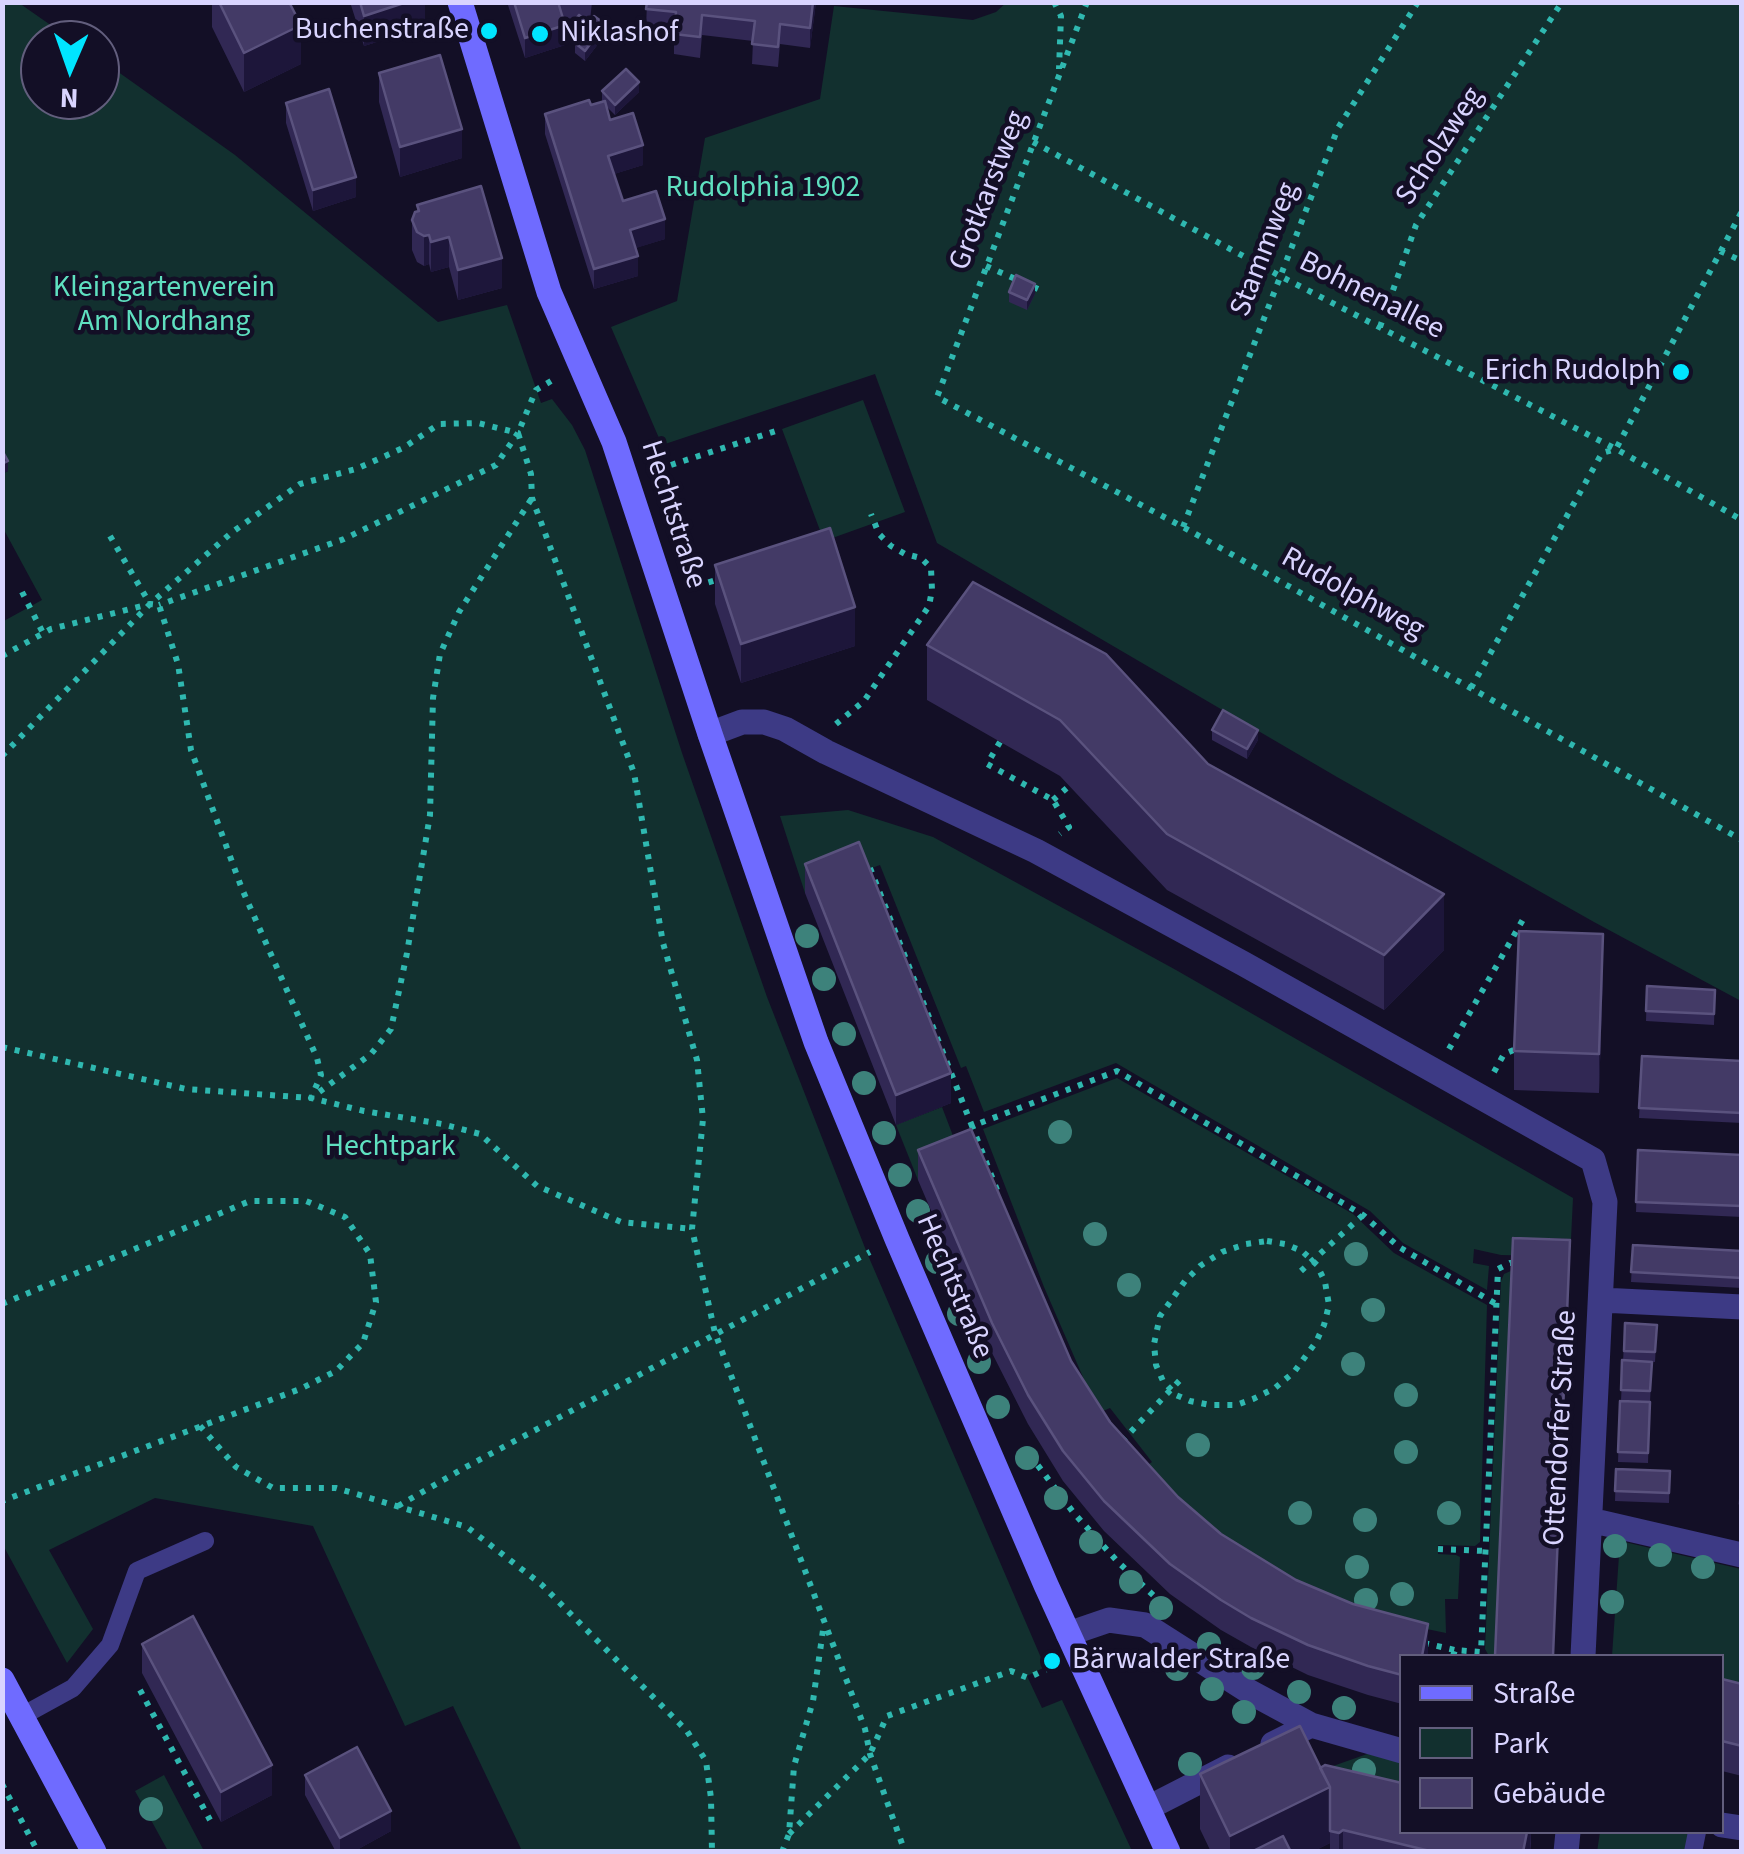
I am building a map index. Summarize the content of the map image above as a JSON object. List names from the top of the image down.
{
  "streets": {
    "street": ["Hechtstraße", "Ottendorfer Straße"],
    "path": [
      "Scholzweg",
      "Grotkarstweg",
      "Stammweg",
      "Bohnenallee",
      "Rudolphweg"
    ]
  },
  "crossings": [
    ["Scholzweg", "Bohnenallee"],
    ["Grotkarstweg", "Bohnenallee"],
    ["Grotkarstweg", "Rudolphweg"],
    ["Stammweg", "Bohnenallee"],
    ["Stammweg", "Rudolphweg"]
  ],
  "parks": ["Rudolphia 1902", "Kleingartenverein Am Nordhang", "Hechtpark"],
  "places": [
    "Buchenstraße",
    "Niklashof",
    "Erich Rudolph",
    "Bärwalder Straße"
  ],
  "legend": ["Straße", "Park", "Gebäude"],
  "north": "bottom"
}
